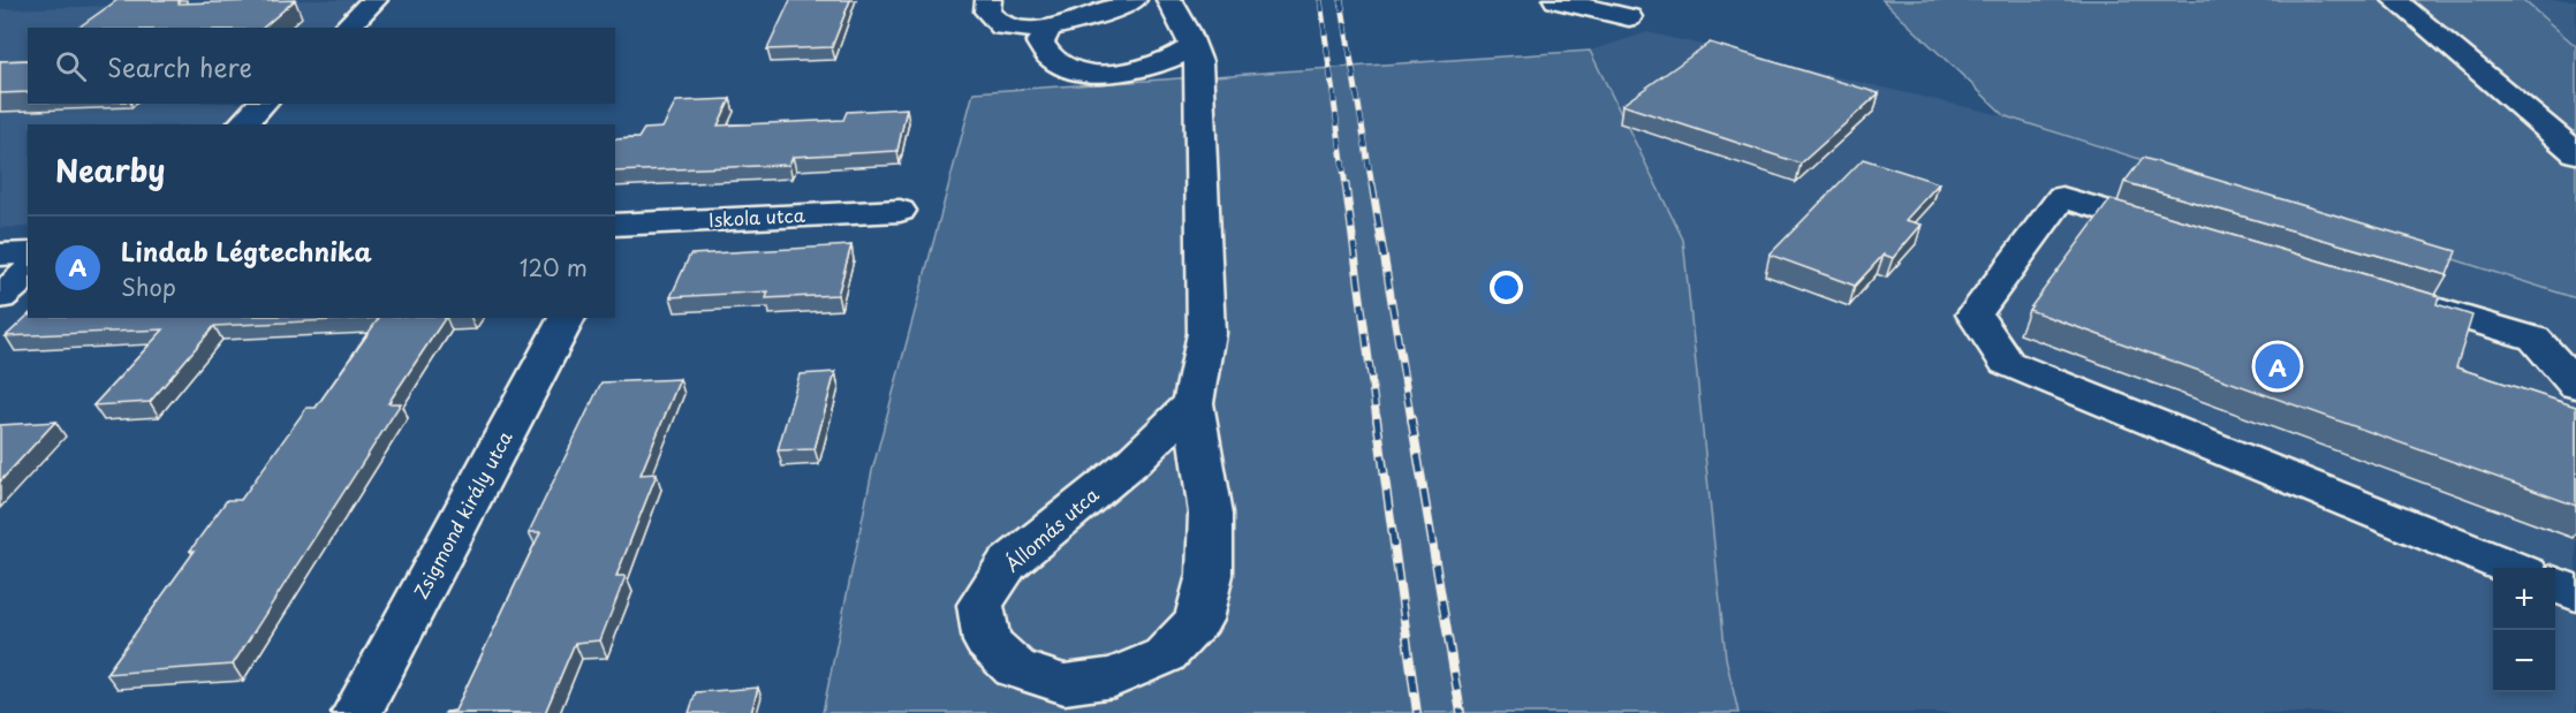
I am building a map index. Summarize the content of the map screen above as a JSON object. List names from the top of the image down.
{
  "streets": {
    "street": ["Iskola utca", "Zsigmond király utca", "Állomás utca"]
  },
  "page": {
    "search": "Search here",
    "heading": "Nearby",
    "list": [
      {
        "mark": "A",
        "name": "Lindab Légtechnika",
        "note": "Shop",
        "value": "120 m"
      }
    ],
    "pins": "A",
    "map_buttons": ["+", "−"]
  }
}
